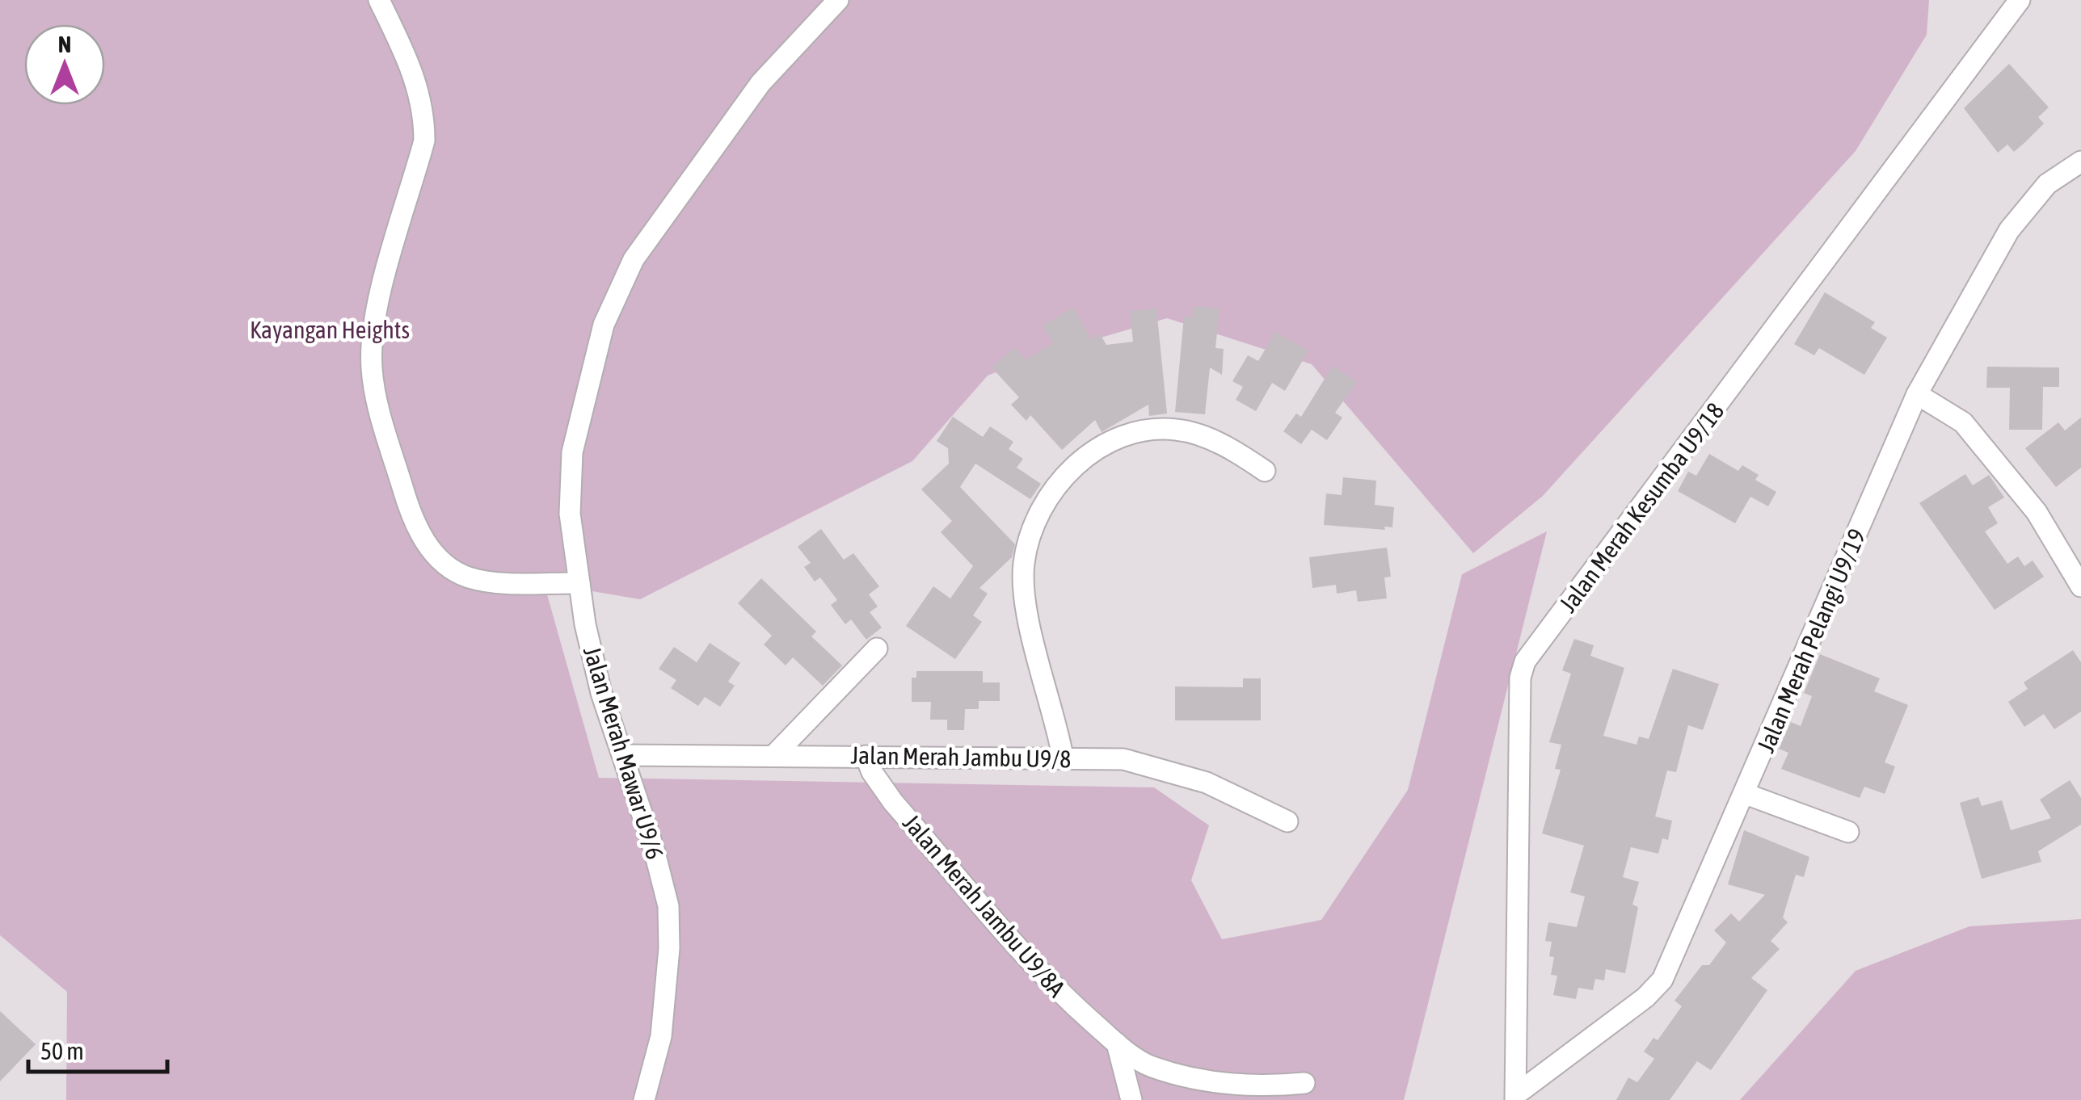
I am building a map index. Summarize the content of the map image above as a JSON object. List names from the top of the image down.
{
  "streets": {
    "street": [
      "Jalan Merah Kesumba U9/18",
      "Jalan Merah Pelangi U9/19",
      "Jalan Merah Mawar U9/6",
      "Jalan Merah Jambu U9/8",
      "Jalan Merah Jambu U9/8A"
    ]
  },
  "crossings": [
    ["Jalan Merah Kesumba U9/18", "Jalan Merah Pelangi U9/19"],
    ["Jalan Merah Mawar U9/6", "Jalan Merah Jambu U9/8"],
    ["Jalan Merah Jambu U9/8", "Jalan Merah Jambu U9/8A"]
  ],
  "parks": ["Kayangan Heights"],
  "scale_bar": "50 m",
  "north": "top"
}
